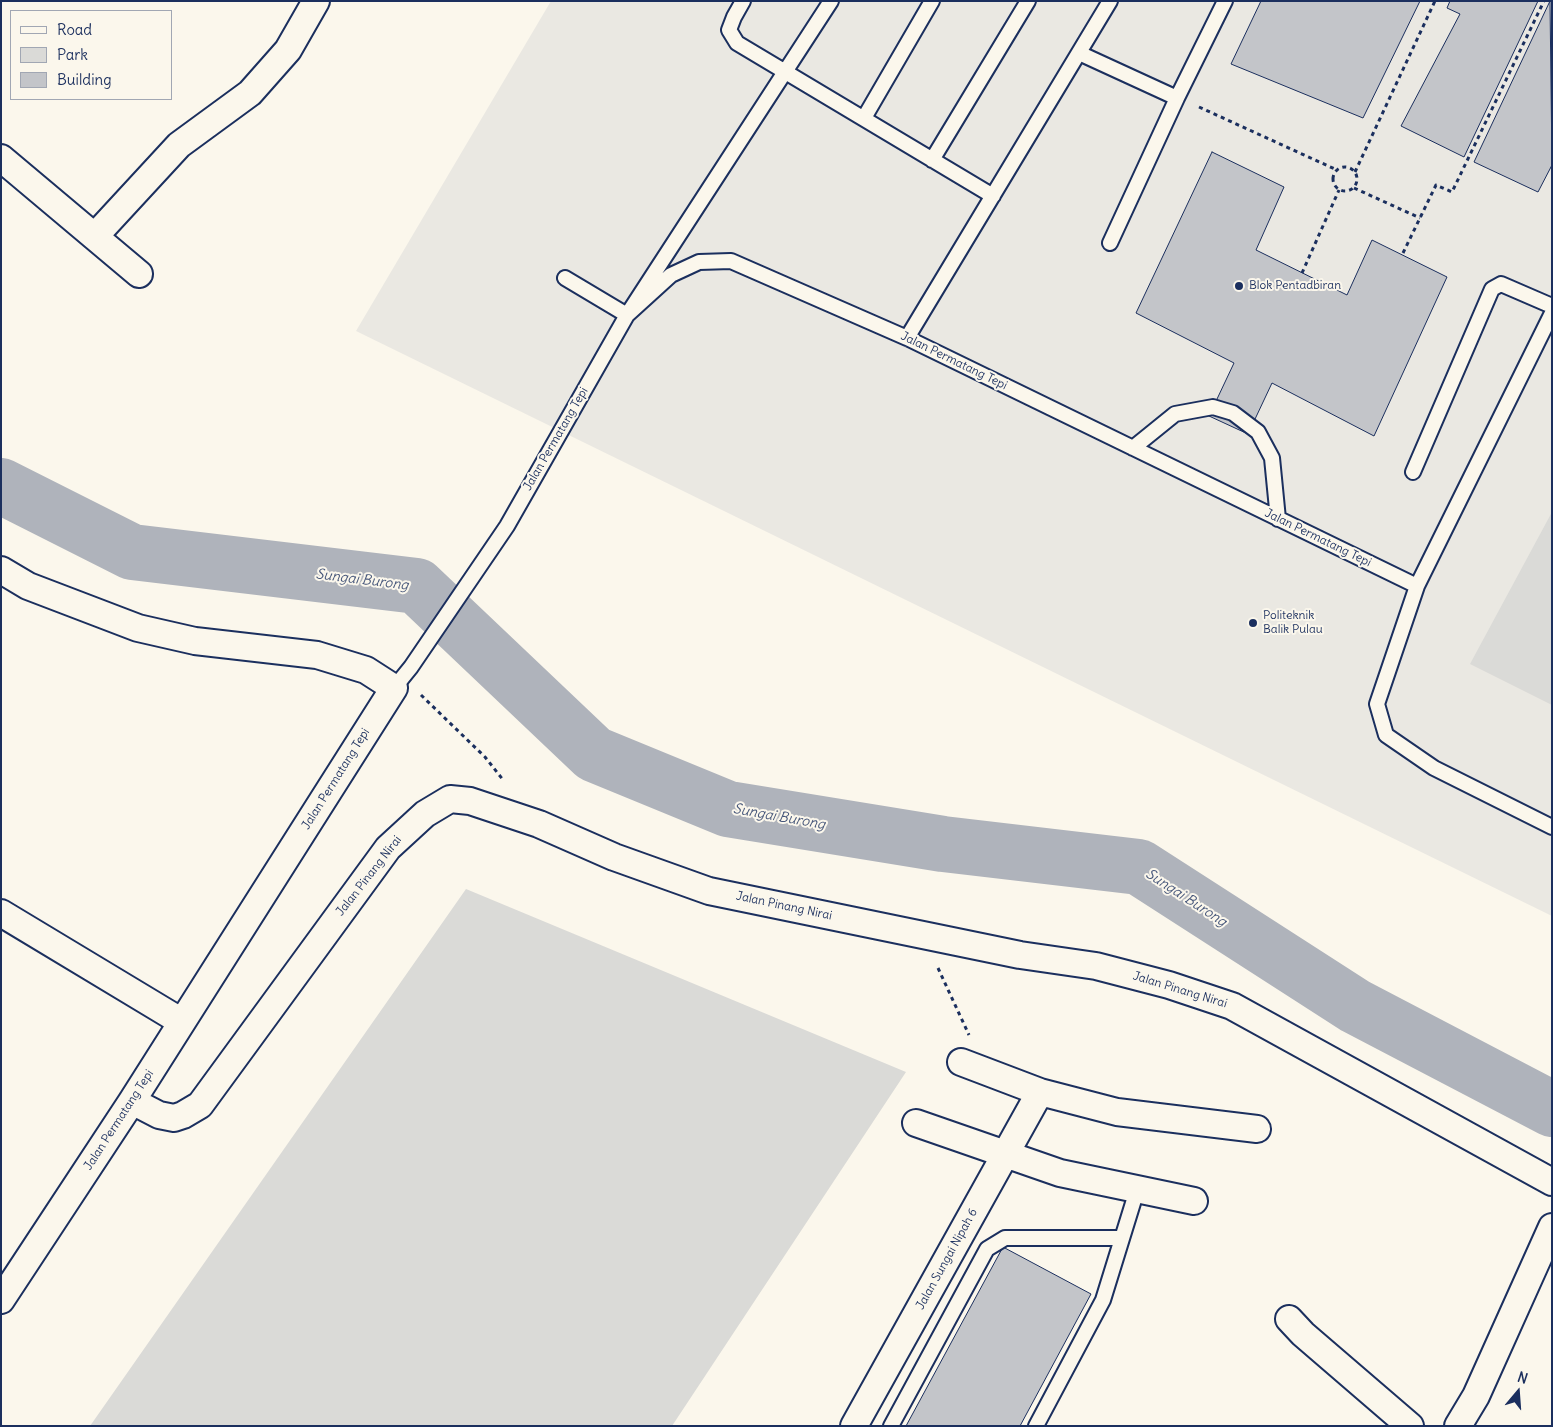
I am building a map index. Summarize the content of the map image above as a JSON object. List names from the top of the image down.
{
  "streets": {
    "street": ["Jalan Permatang Tepi", "Jalan Pinang Nirai", "Jalan Sungai Nipah 6"]
  },
  "crossings": [
    ["Jalan Permatang Tepi", "Jalan Pinang Nirai"]
  ],
  "water": ["Sungai Burong"],
  "places": ["Blok Pentadbiran", "Politeknik Balik Pulau"],
  "legend": ["Road", "Park", "Building"],
  "north": "top"
}
